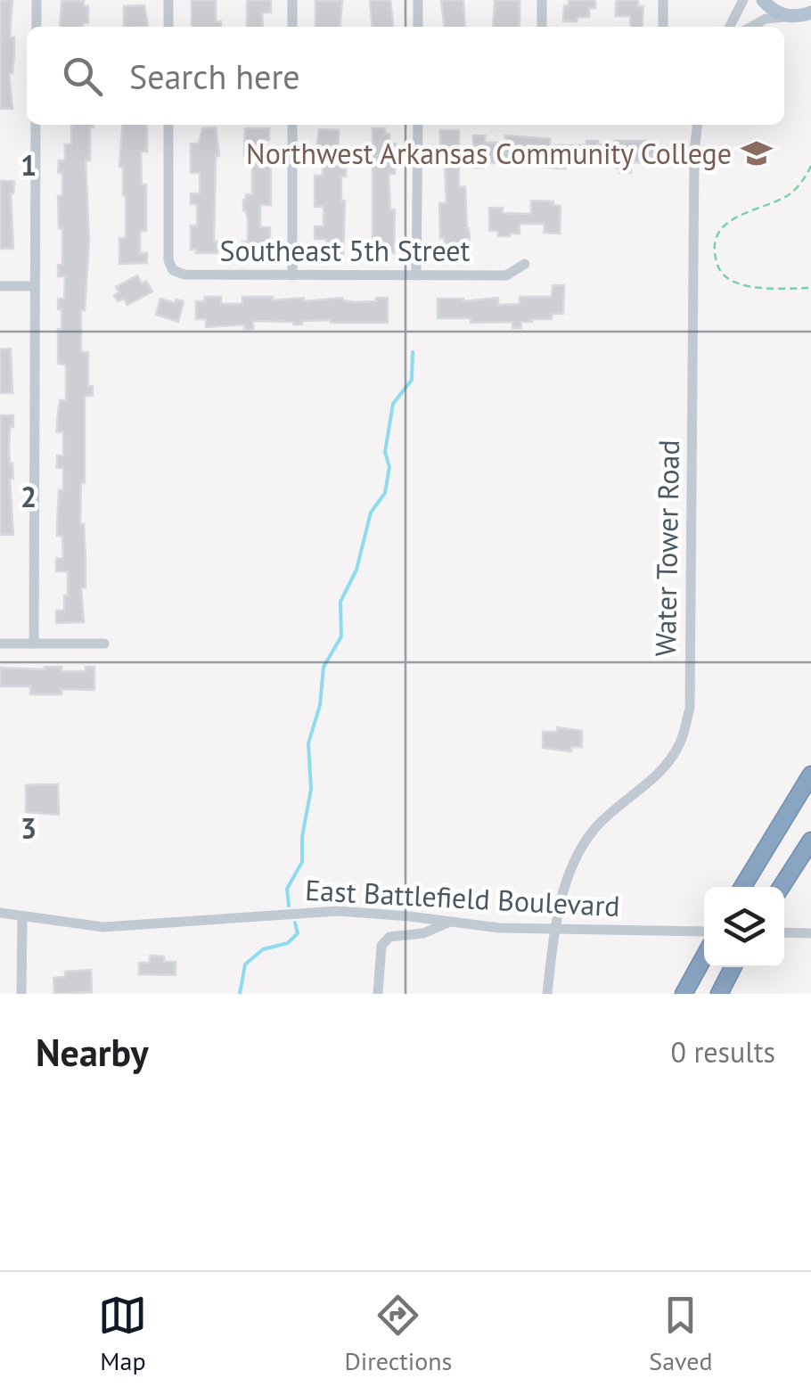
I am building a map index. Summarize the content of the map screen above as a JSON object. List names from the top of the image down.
{
  "streets": {
    "street": ["Southeast 5th Street", "Water Tower Road", "East Battlefield Boulevard"]
  },
  "crossings": [
    ["Water Tower Road", "East Battlefield Boulevard"]
  ],
  "places": {
    "school or university": ["Northwest Arkansas Community College"]
  },
  "page": {
    "search": "Search here",
    "heading": ["Nearby", "0 results"],
    "nav": ["Map", "Directions", "Saved"]
  },
  "grid": {
    "rows": ["1", "2", "3"]
  }
}
